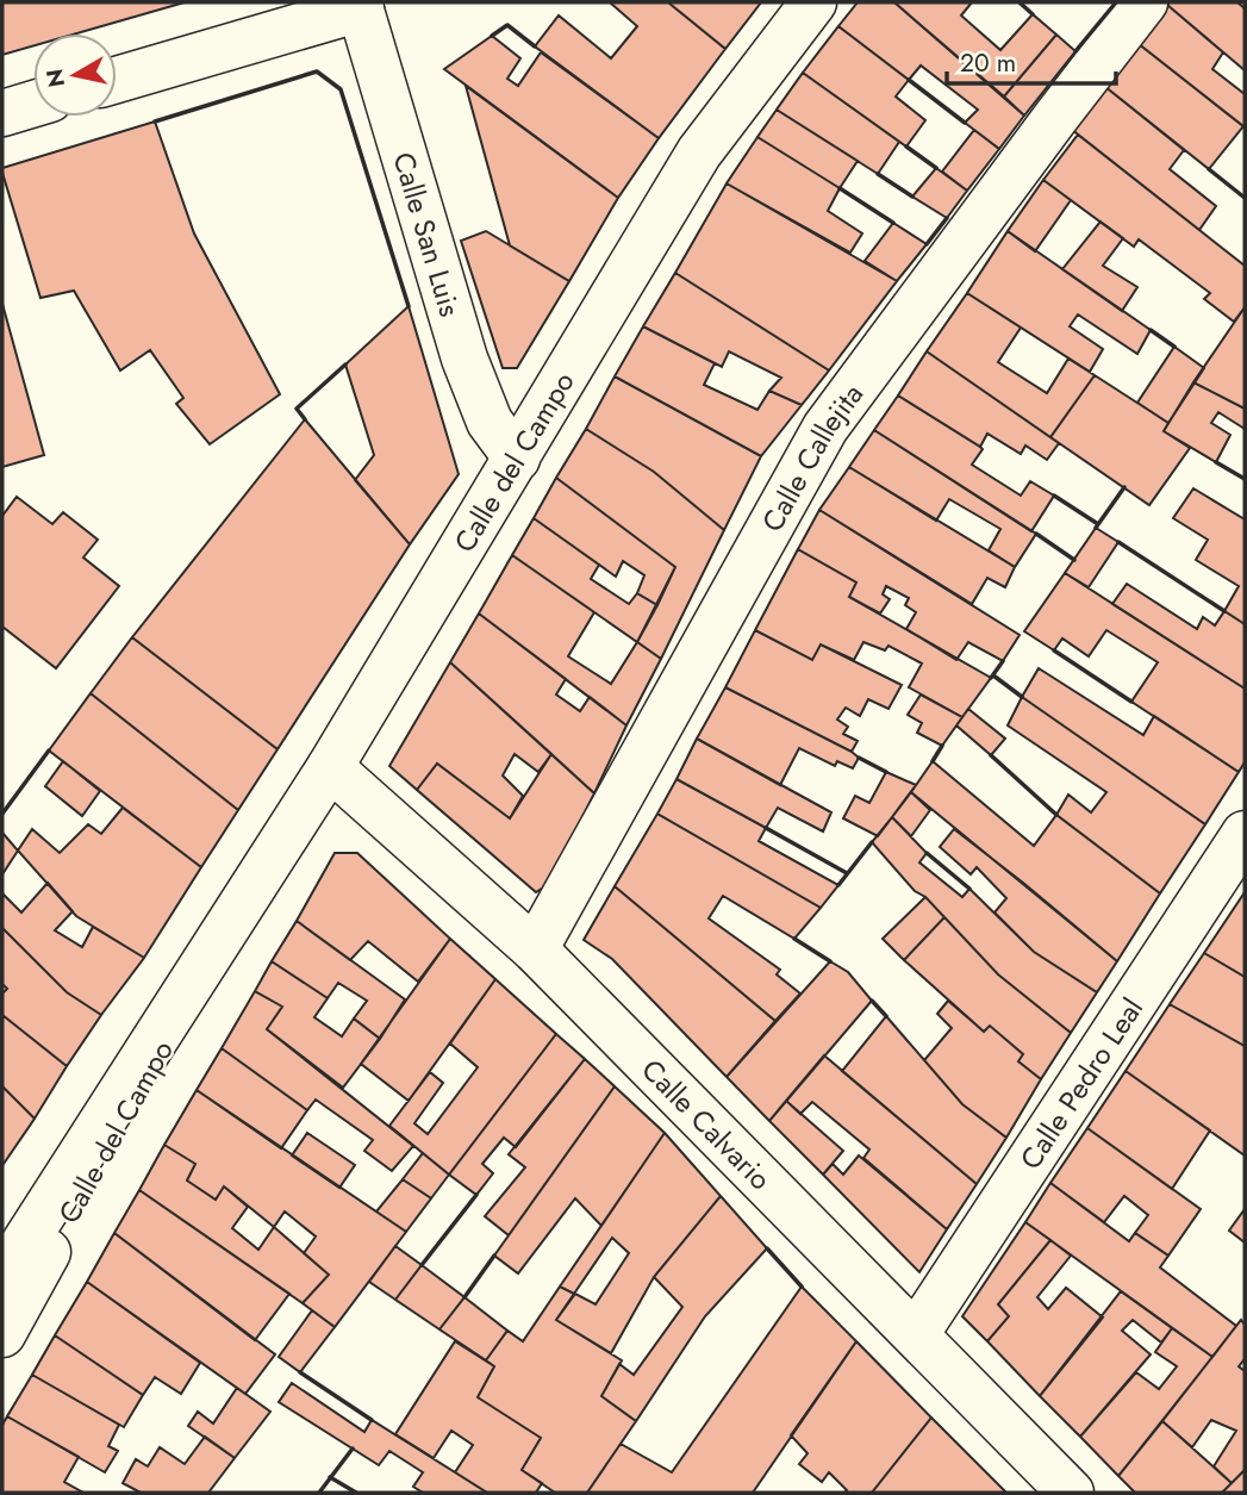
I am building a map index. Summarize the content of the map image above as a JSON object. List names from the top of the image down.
{
  "streets": {
    "street": [
      "Calle San Luis",
      "Calle Callejita",
      "Calle del Campo",
      "Calle Pedro Leal",
      "Calle Calvario"
    ]
  },
  "crossings": [
    ["Calle San Luis", "Calle del Campo"],
    ["Calle Callejita", "Calle Calvario"],
    ["Calle del Campo", "Calle Calvario"],
    ["Calle Pedro Leal", "Calle Calvario"]
  ],
  "scale_bar": "20 m",
  "north": "left"
}
